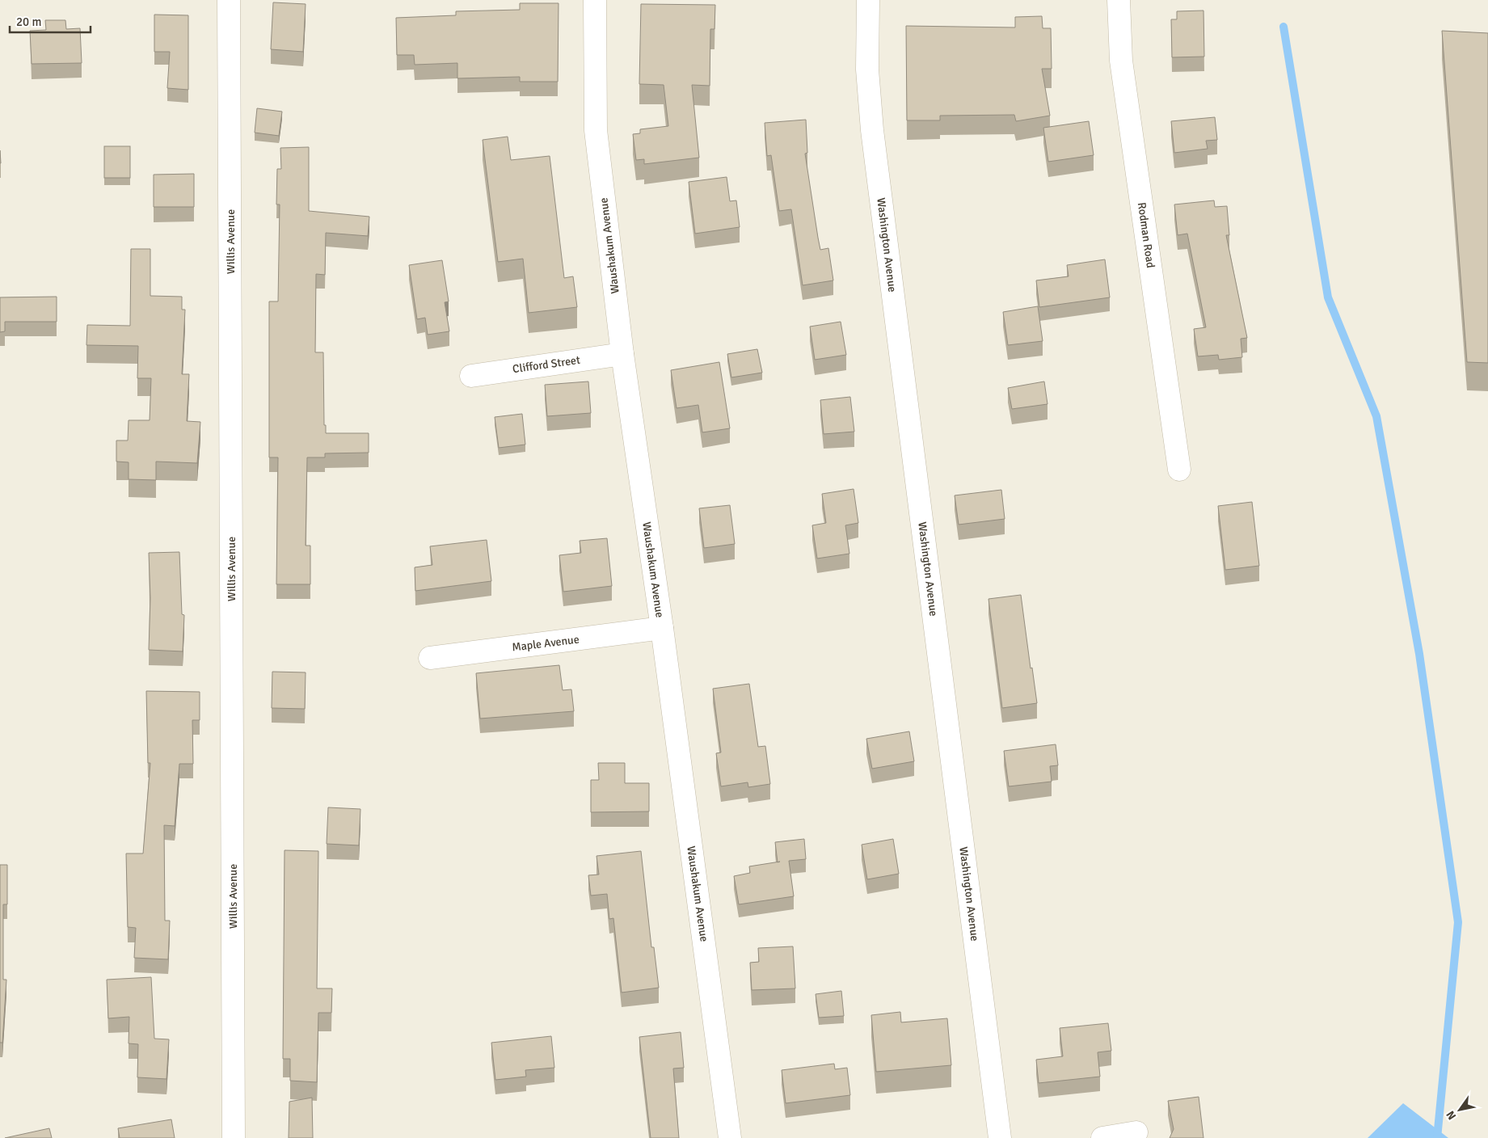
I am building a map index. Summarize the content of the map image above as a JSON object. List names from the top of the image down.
{
  "streets": {
    "street": [
      "Rodman Road",
      "Willis Avenue",
      "Washington Avenue",
      "Waushakum Avenue",
      "Clifford Street",
      "Maple Avenue"
    ]
  },
  "crossings": [
    ["Waushakum Avenue", "Clifford Street"],
    ["Waushakum Avenue", "Maple Avenue"]
  ],
  "scale_bar": "20 m",
  "north": "bottom left"
}
